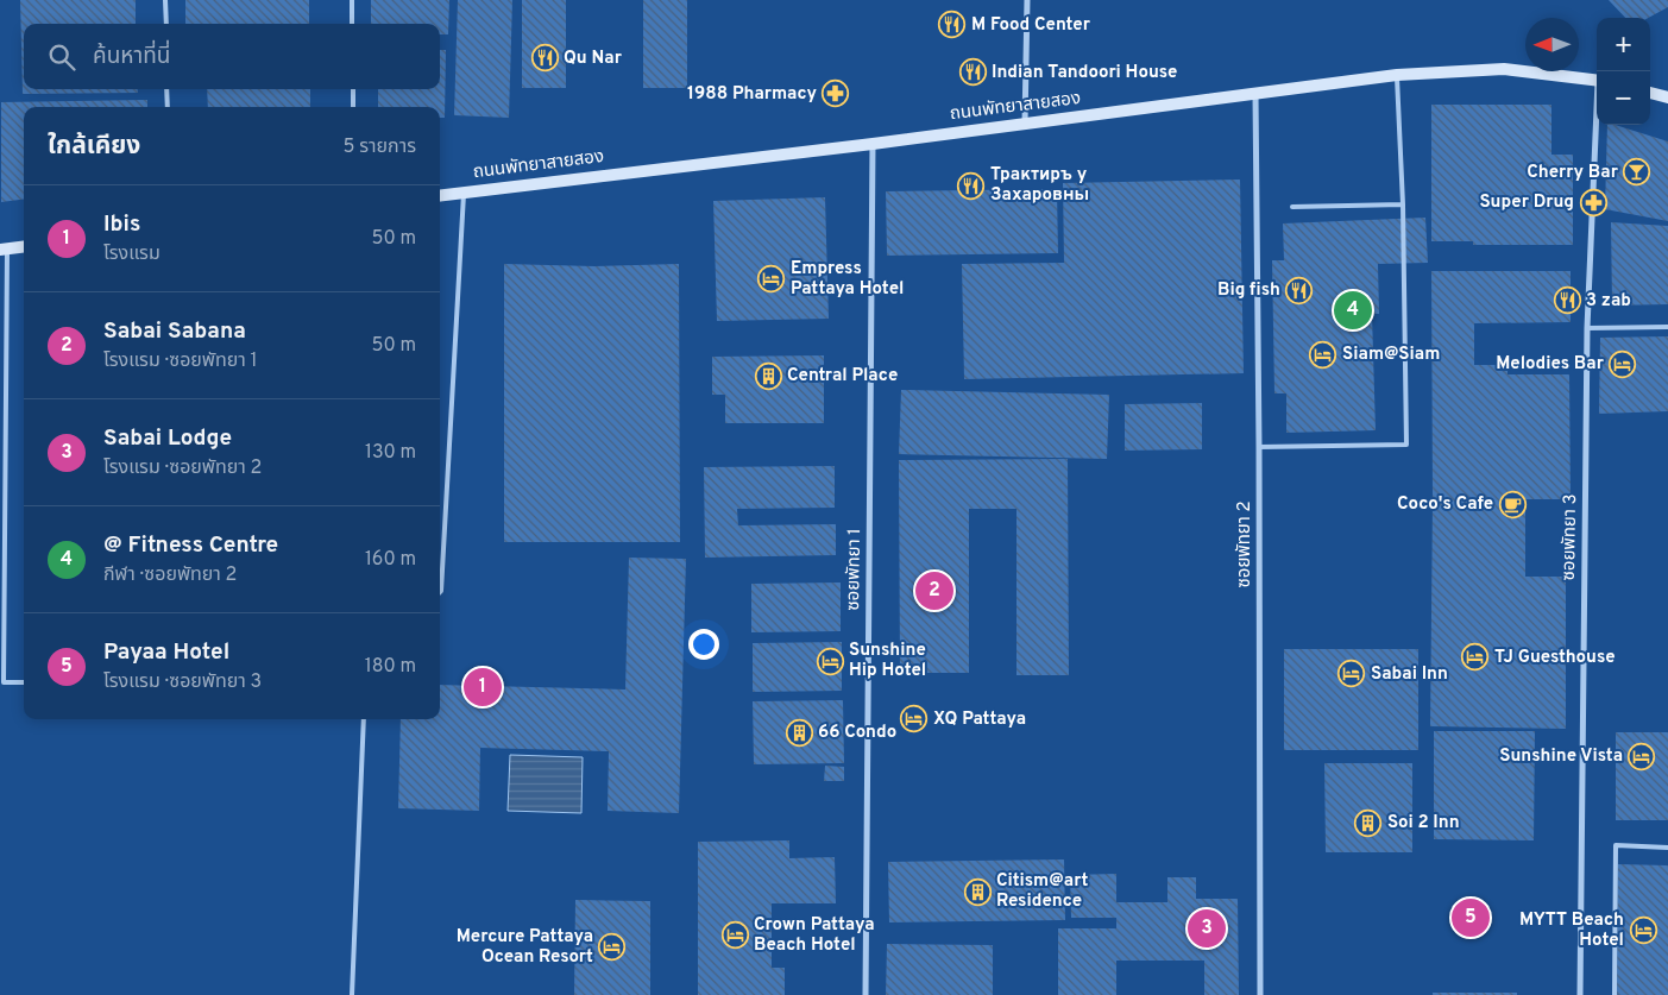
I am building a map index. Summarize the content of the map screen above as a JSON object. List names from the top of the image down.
{
  "streets": {
    "main road": ["ถนนพัทยาสายสอง"],
    "street": ["ซอยพัทยา 3", "ซอยพัทยา 2", "ซอยพัทยา 1"]
  },
  "crossings": [
    ["ถนนพัทยาสายสอง", "ซอยพัทยา 2"],
    ["ถนนพัทยาสายสอง", "ซอยพัทยา 1"]
  ],
  "places": {
    "restaurant": [
      "M Food Center",
      "Qu Nar",
      "Indian Tandoori House",
      "Трактиръ у Захаровны",
      "Big fish",
      "3 zab"
    ],
    "pharmacy": ["1988 Pharmacy", "Super Drug"],
    "bar": ["Cherry Bar"],
    "hotel": [
      "Empress Pattaya Hotel",
      "Siam@Siam",
      "Melodies Bar",
      "TJ Guesthouse",
      "Sunshine Hip Hotel",
      "Sabai Inn",
      "XQ Pattaya",
      "Sunshine Vista",
      "MYTT Beach Hotel",
      "Crown Pattaya Beach Hotel",
      "Mercure Pattaya Ocean Resort"
    ],
    "building": [
      "Central Place",
      "66 Condo",
      "Soi 2 Inn",
      "Citism@art Residence"
    ],
    "cafe": ["Coco's Cafe"]
  },
  "north": "left",
  "page": {
    "map_buttons": ["+", "−"],
    "search": "ค้นหาที่นี่",
    "heading": ["ใกล้เคียง", "5 รายการ"],
    "list": [
      {
        "mark": "1",
        "name": "Ibis",
        "note": "โรงแรม",
        "value": "50 m"
      },
      {
        "mark": "2",
        "name": "Sabai Sabana",
        "note": "โรงแรม · ซอยพัทยา 1",
        "value": "50 m"
      },
      {
        "mark": "3",
        "name": "Sabai Lodge",
        "note": "โรงแรม · ซอยพัทยา 2",
        "value": "130 m"
      },
      {
        "mark": "4",
        "name": "@ Fitness Centre",
        "note": "กีฬา · ซอยพัทยา 2",
        "value": "160 m"
      },
      {
        "mark": "5",
        "name": "Payaa Hotel",
        "note": "โรงแรม · ซอยพัทยา 3",
        "value": "180 m"
      }
    ],
    "pins": [
      "4",
      "2",
      "1",
      "5",
      "3"
    ]
  }
}
